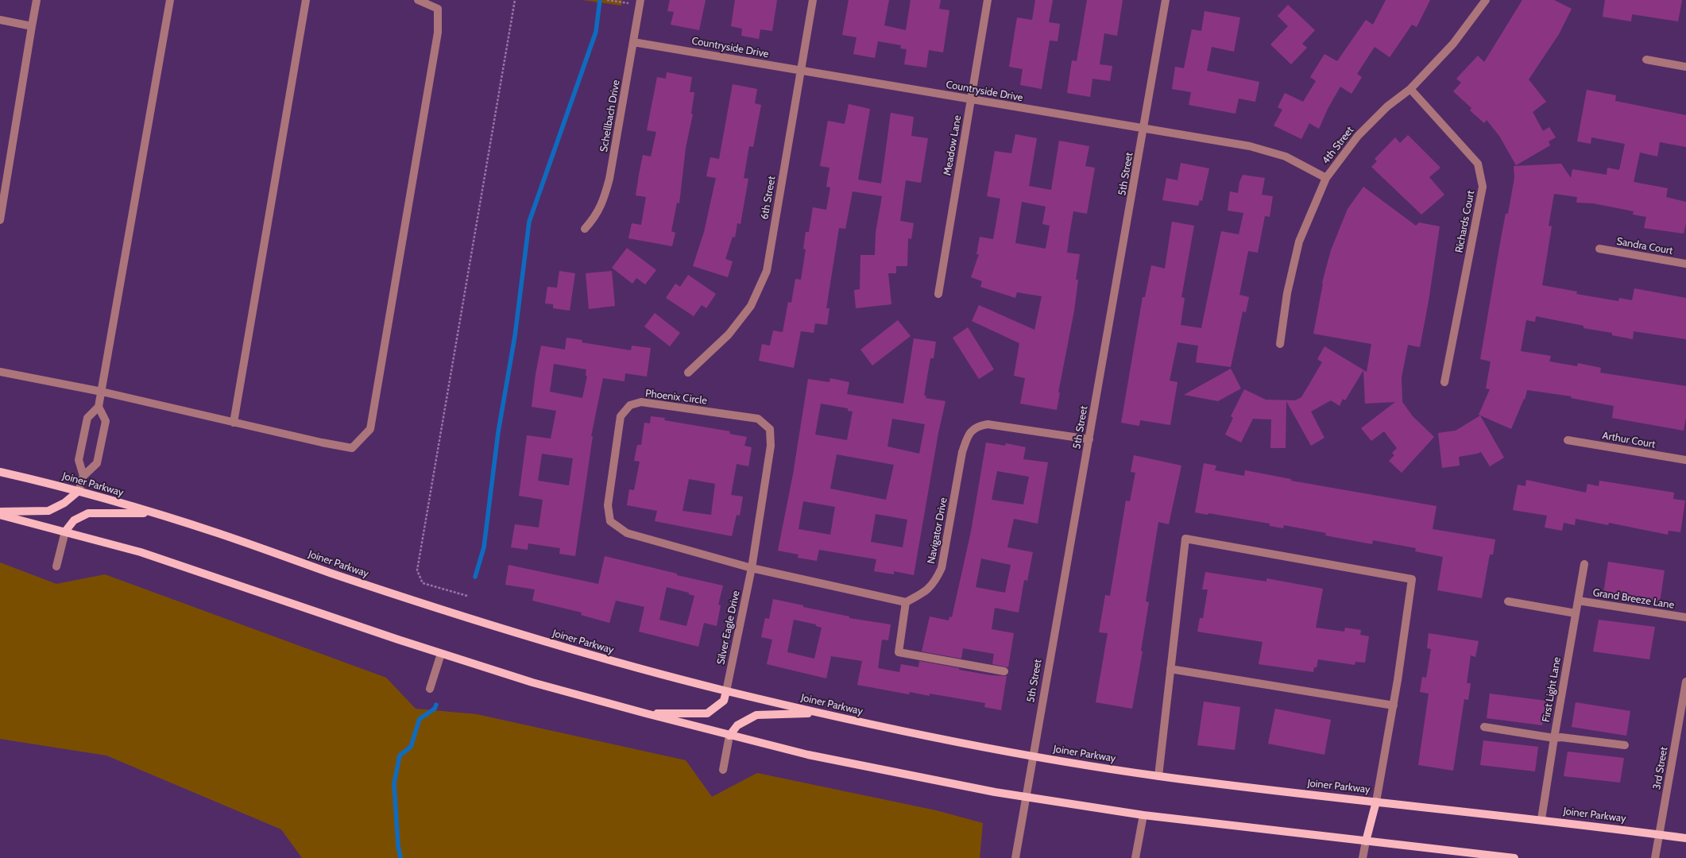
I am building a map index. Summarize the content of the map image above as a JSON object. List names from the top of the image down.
{
  "streets": {
    "main road": ["Joiner Parkway"],
    "street": [
      "Countryside Drive",
      "Schellbach Drive",
      "Meadow Lane",
      "4th Street",
      "5th Street",
      "6th Street",
      "Richards Court",
      "Sandra Court",
      "Phoenix Circle",
      "Arthur Court",
      "Navigator Drive",
      "Grand Breeze Lane",
      "Silver Eagle Drive",
      "First Light Lane",
      "3rd Street"
    ]
  },
  "crossings": [
    ["Countryside Drive", "Schellbach Drive"],
    ["Countryside Drive", "Meadow Lane"],
    ["Countryside Drive", "4th Street"],
    ["Countryside Drive", "5th Street"],
    ["Countryside Drive", "6th Street"],
    ["4th Street", "Richards Court"],
    ["5th Street", "Joiner Parkway"],
    ["5th Street", "Navigator Drive"],
    ["Phoenix Circle", "Silver Eagle Drive"],
    ["Joiner Parkway", "Silver Eagle Drive"],
    ["Joiner Parkway", "First Light Lane"],
    ["Joiner Parkway", "3rd Street"],
    ["Grand Breeze Lane", "First Light Lane"]
  ]
}
